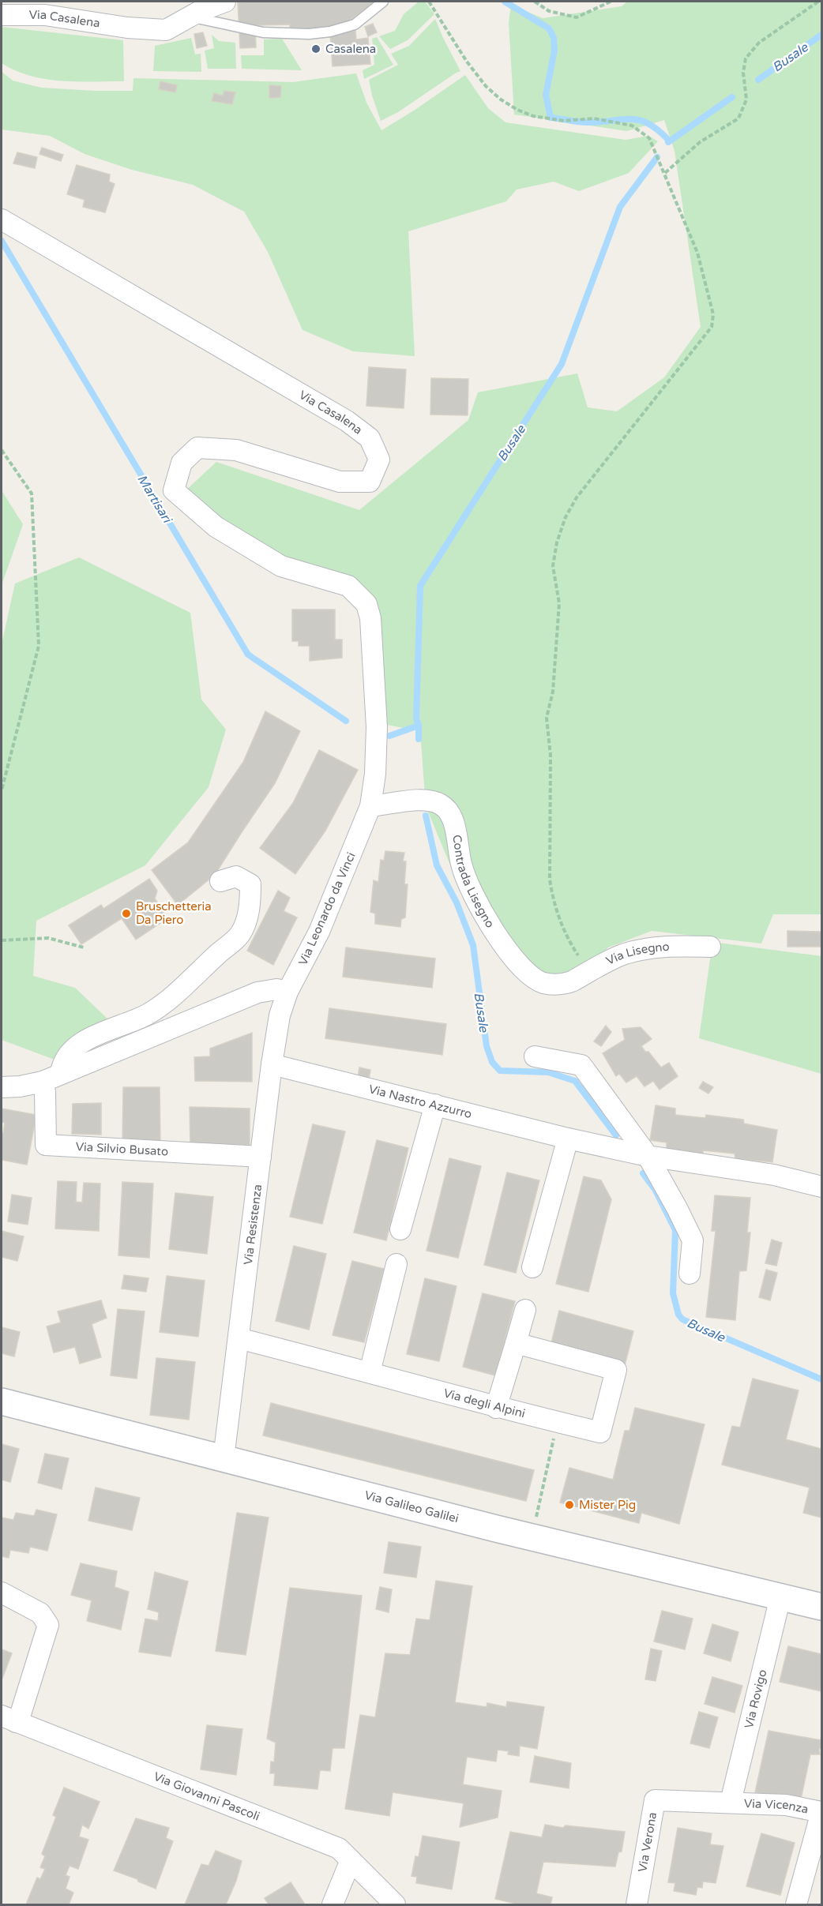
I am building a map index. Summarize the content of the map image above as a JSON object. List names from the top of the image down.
{
  "streets": {
    "main road": ["Via Galileo Galilei"],
    "street": [
      "Via Casalena",
      "Contrada Lisegno",
      "Via Leonardo da Vinci",
      "Via Lisegno",
      "Via Nastro Azzurro",
      "Via Silvio Busato",
      "Via Resistenza",
      "Via degli Alpini",
      "Via Rovigo",
      "Via Giovanni Pascoli",
      "Via Vicenza",
      "Via Verona"
    ]
  },
  "crossings": [
    ["Via Casalena", "Via Leonardo da Vinci"],
    ["Contrada Lisegno", "Via Leonardo da Vinci"],
    ["Contrada Lisegno", "Via Lisegno"],
    ["Via Leonardo da Vinci", "Via Resistenza"],
    ["Via Nastro Azzurro", "Via Resistenza"],
    ["Via Silvio Busato", "Via Resistenza"],
    ["Via Resistenza", "Via degli Alpini"],
    ["Via Resistenza", "Via Galileo Galilei"],
    ["Via Galileo Galilei", "Via Rovigo"],
    ["Via Rovigo", "Via Vicenza"],
    ["Via Rovigo", "Via Verona"],
    ["Via Vicenza", "Via Verona"]
  ],
  "water": ["Busale", "Martisari"],
  "places": ["Casalena", "Bruschetteria Da Piero", "Mister Pig"]
}
